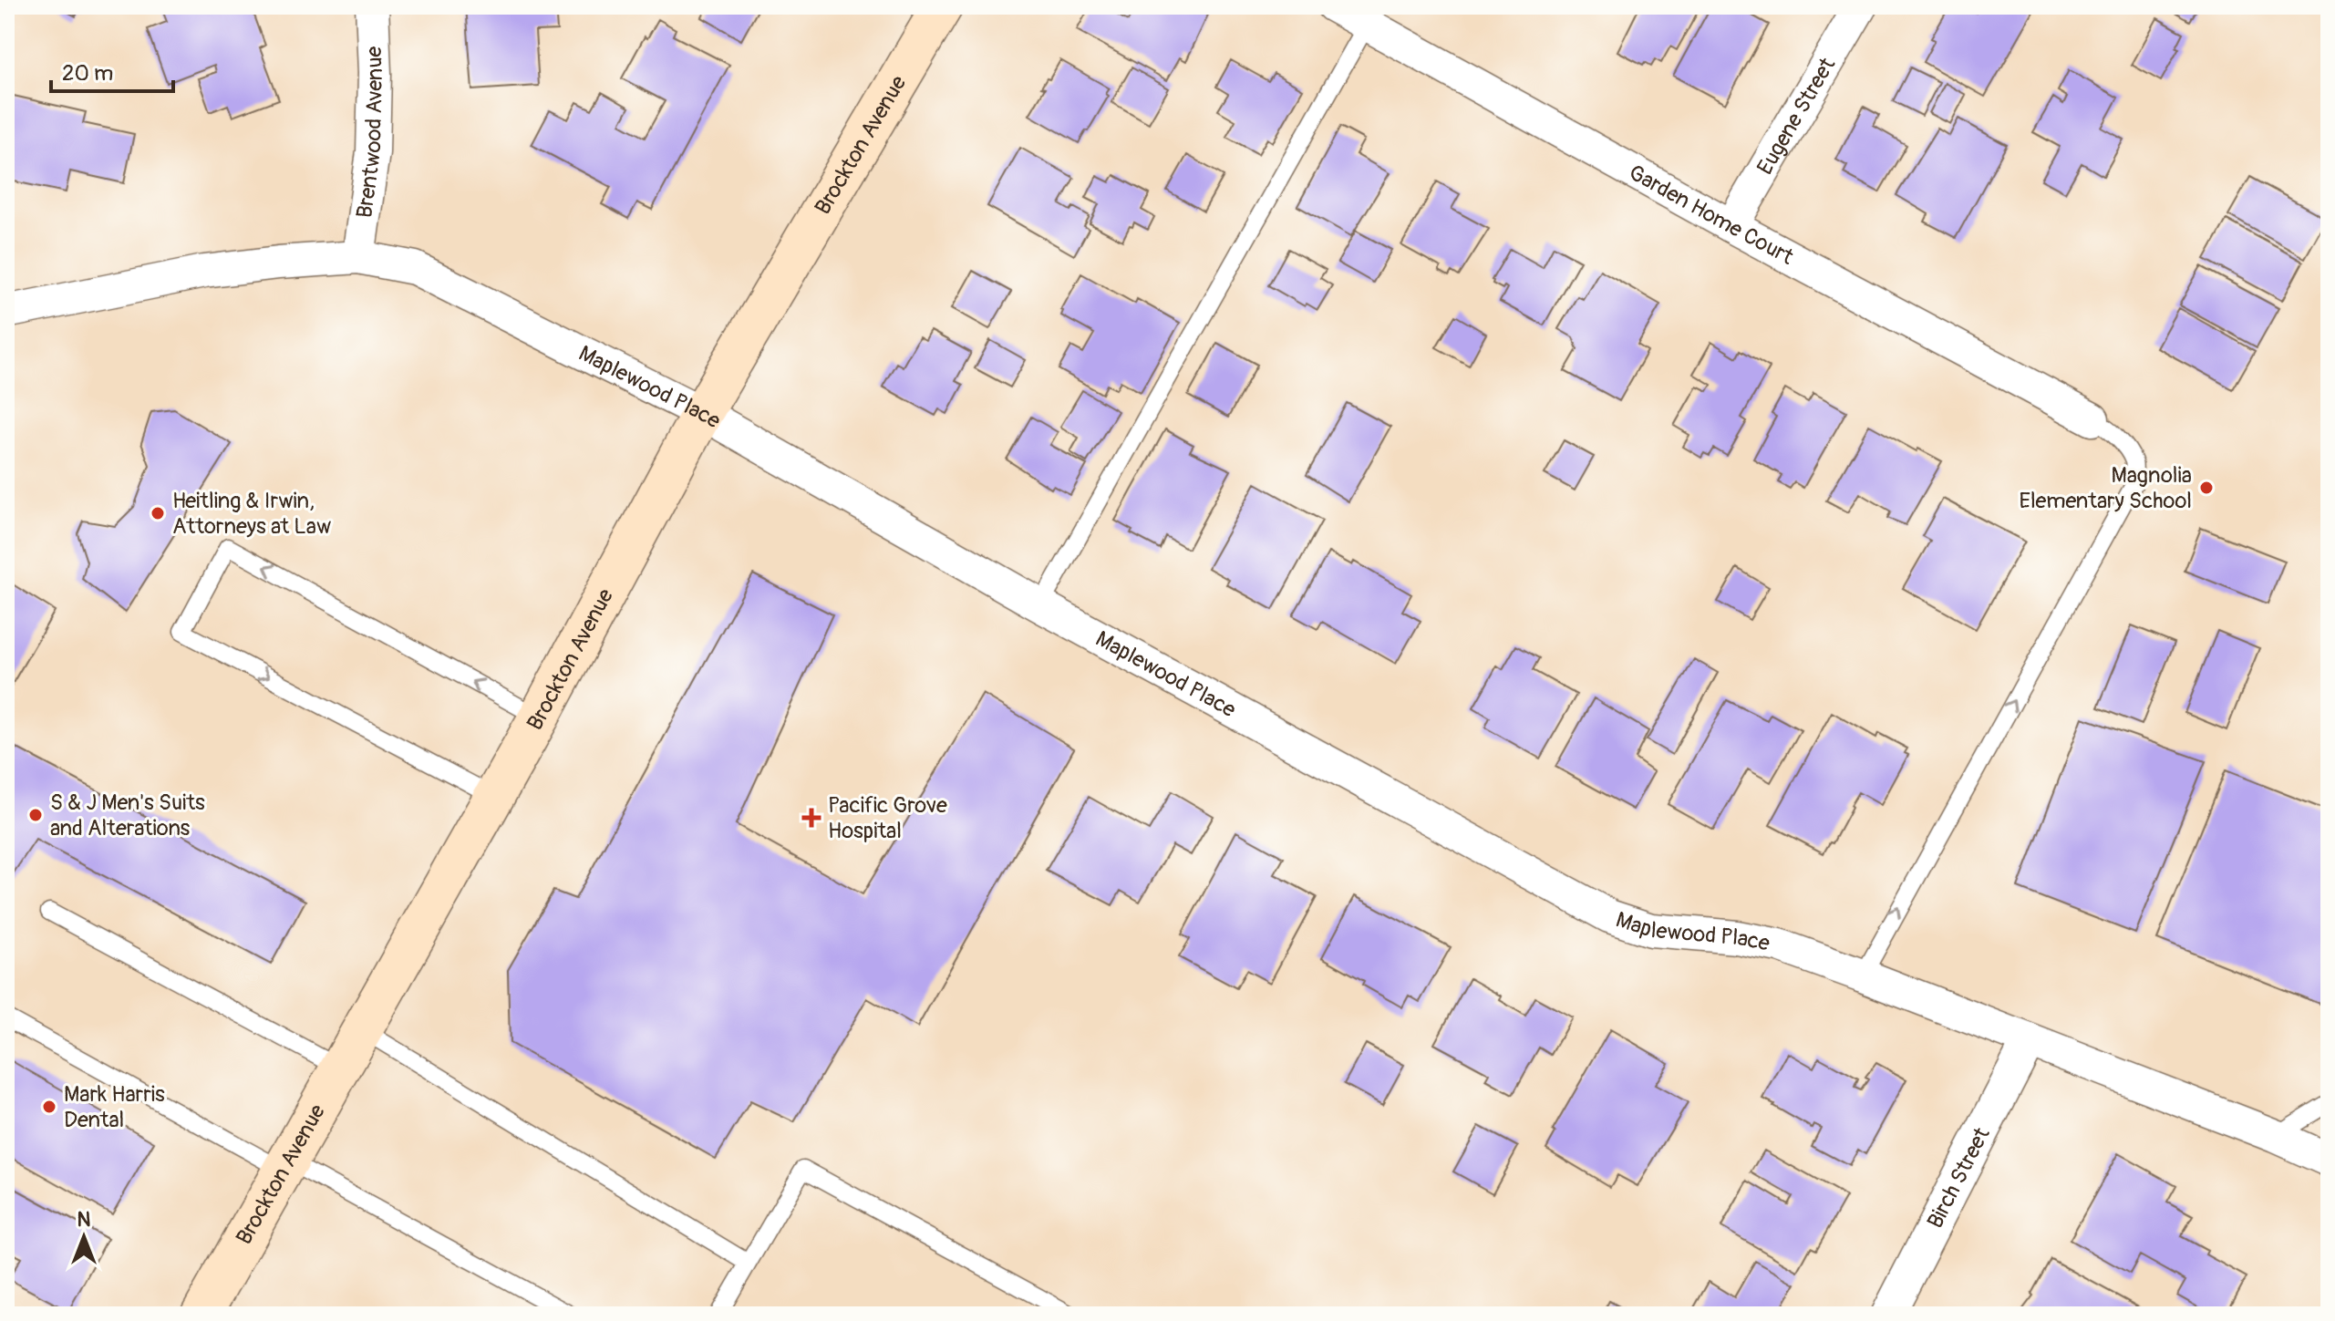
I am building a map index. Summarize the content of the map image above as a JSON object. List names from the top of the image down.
{
  "streets": {
    "main road": ["Brockton Avenue"],
    "street": [
      "Eugene Street",
      "Brentwood Avenue",
      "Garden Home Court",
      "Maplewood Place",
      "Birch Street"
    ]
  },
  "crossings": [
    ["Eugene Street", "Garden Home Court"],
    ["Brentwood Avenue", "Maplewood Place"],
    ["Brockton Avenue", "Maplewood Place"],
    ["Maplewood Place", "Birch Street"]
  ],
  "places": {
    "other": [
      "Magnolia Elementary School",
      "Heitling & Irwin, Attorneys at Law",
      "S & J Men's Suits and Alterations",
      "Mark Harris Dental"
    ],
    "health": ["Pacific Grove Hospital"]
  },
  "scale_bar": "20 m",
  "north": "top"
}
